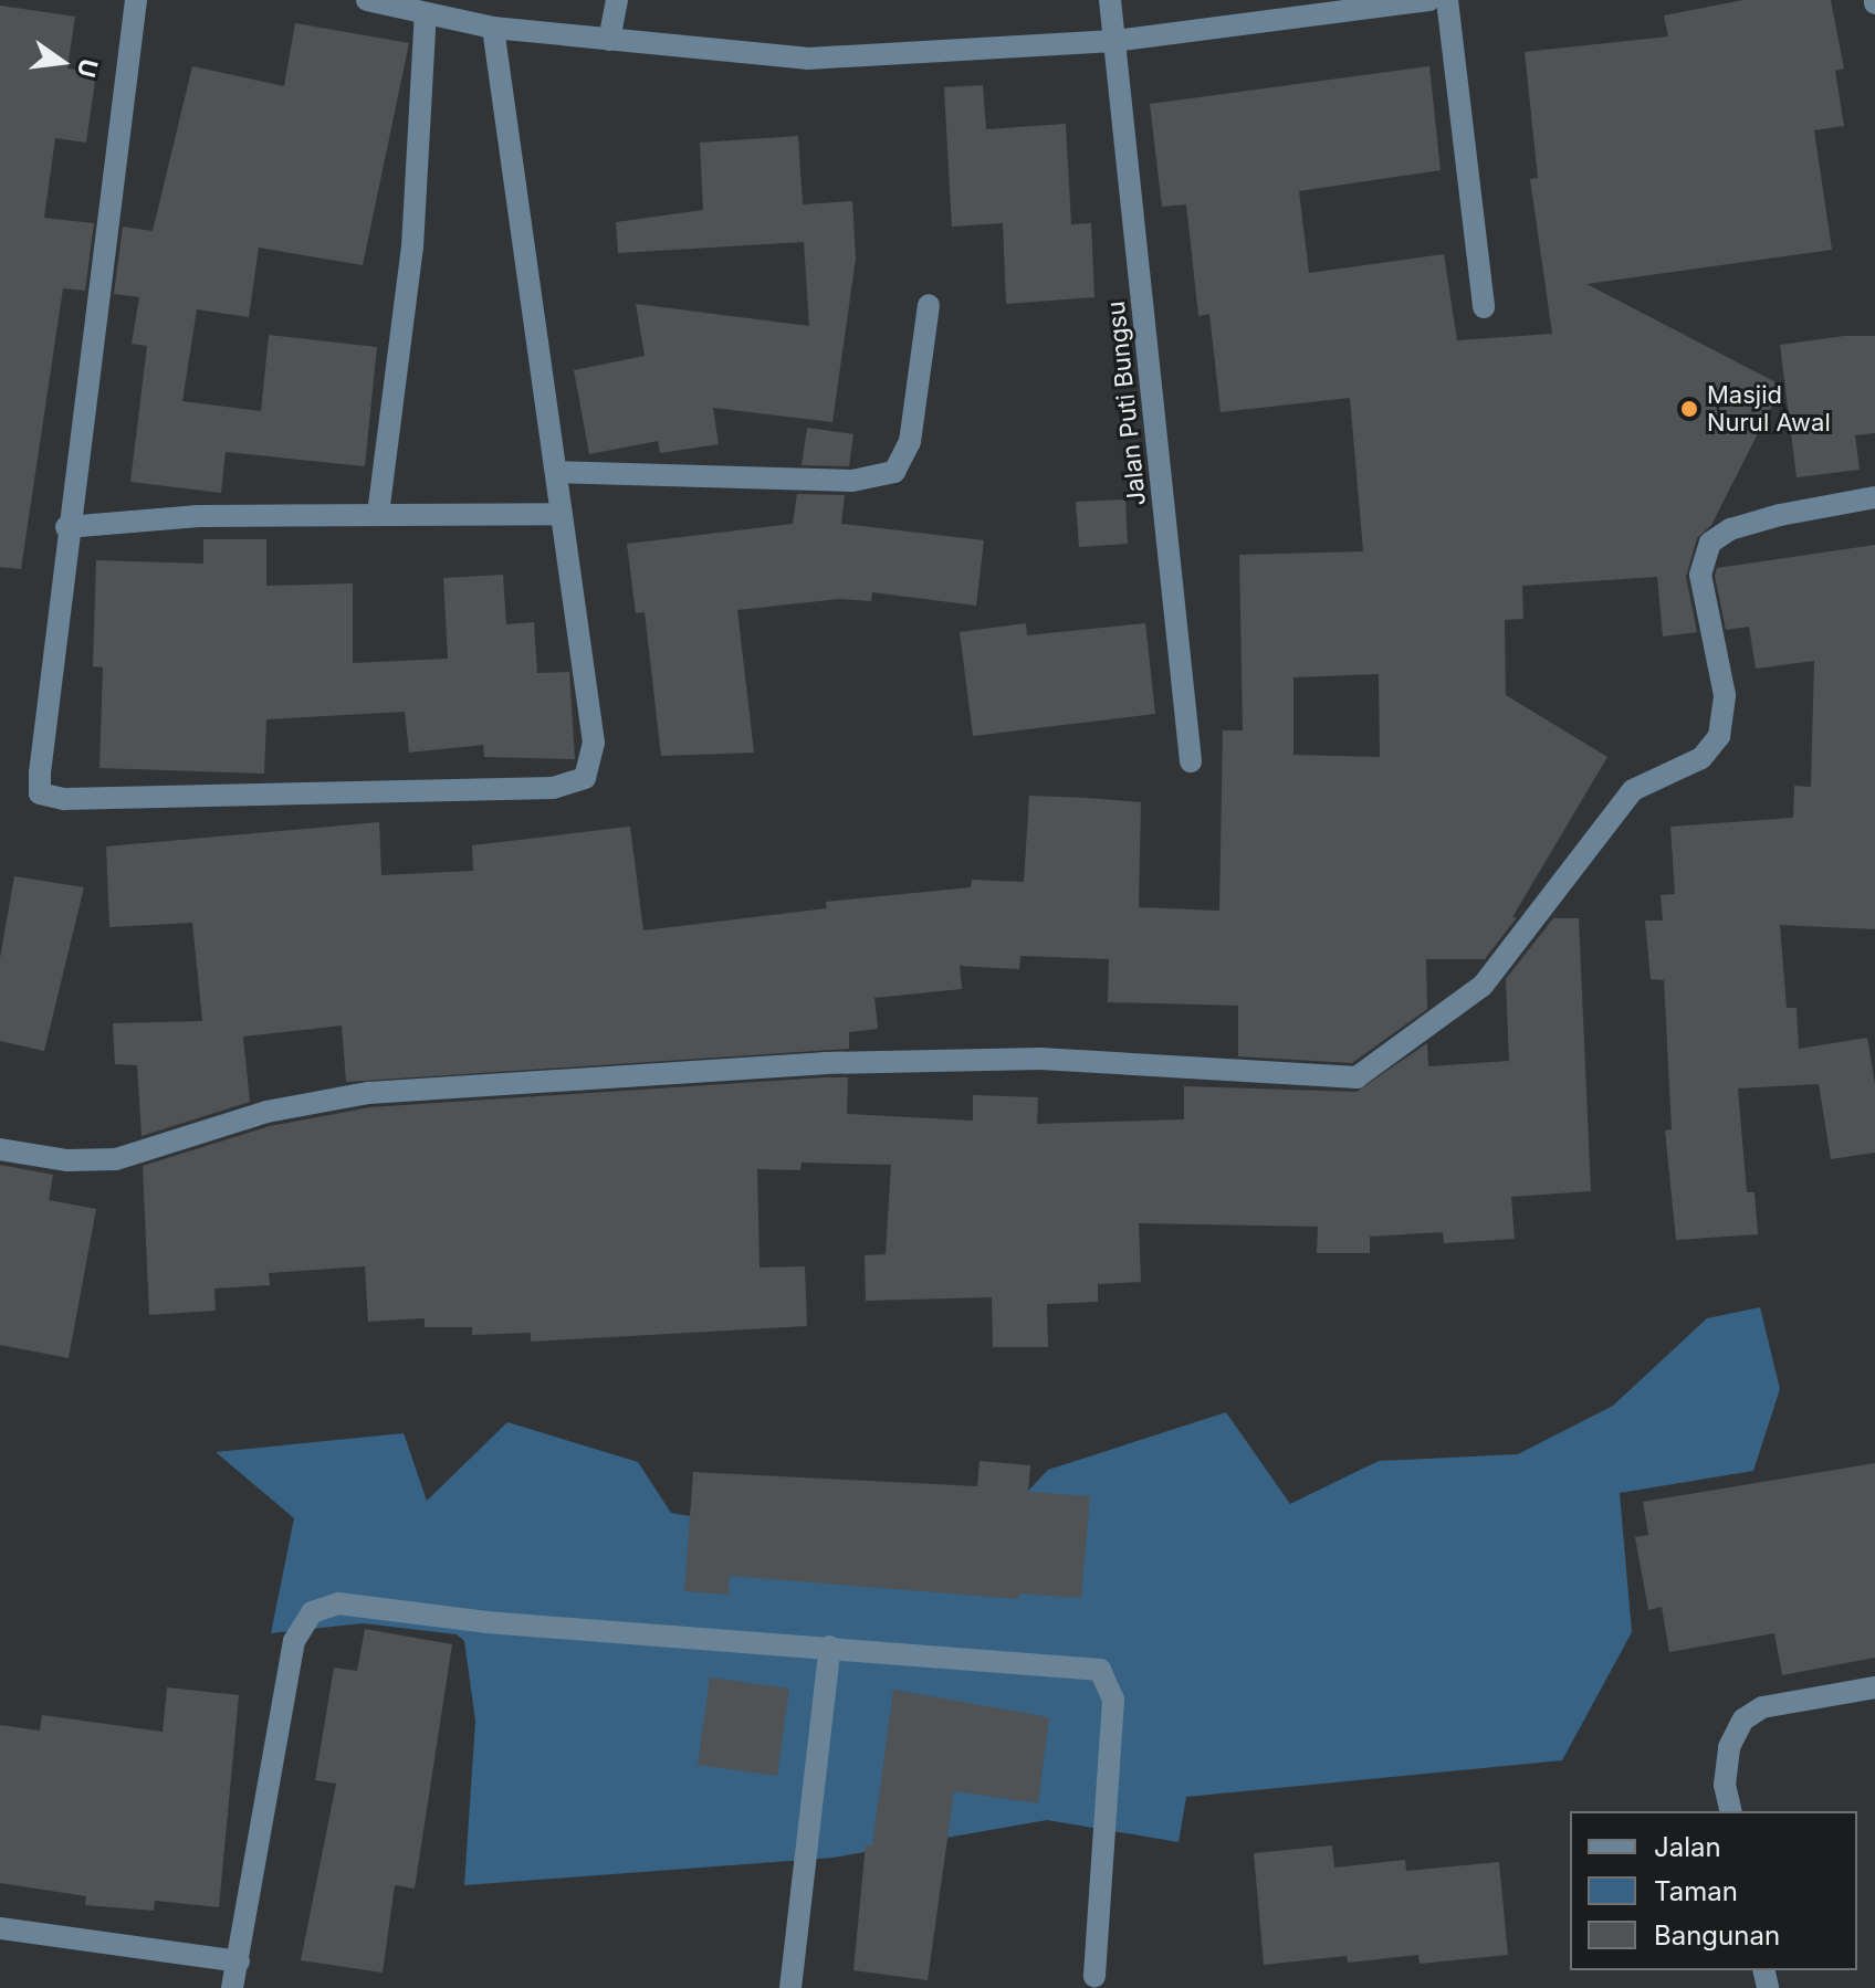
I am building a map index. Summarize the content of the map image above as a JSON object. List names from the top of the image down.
{
  "streets": {
    "street": ["Jalan Puti Bungsu"]
  },
  "places": ["Masjid Nurul Awal"],
  "legend": ["Jalan", "Taman", "Bangunan"],
  "north": "right"
}
